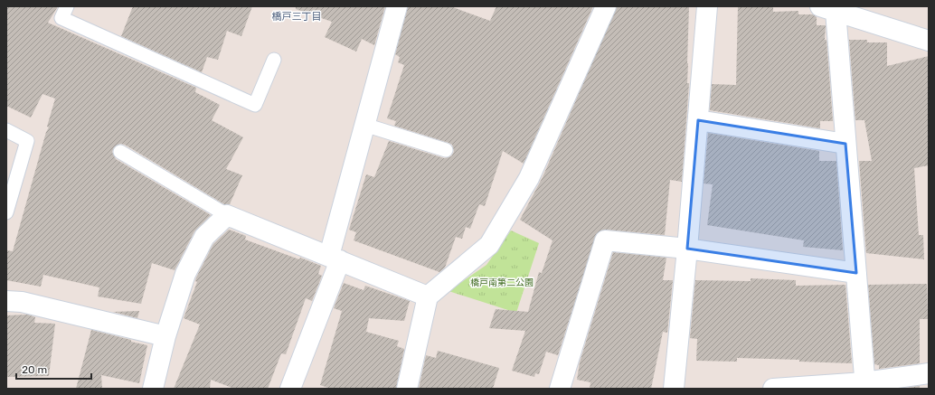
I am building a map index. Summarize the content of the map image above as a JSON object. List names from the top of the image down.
{
  "districts": ["橋戸三丁目"],
  "parks": ["橋戸南第二公園"],
  "scale_bar": "20 m"
}
